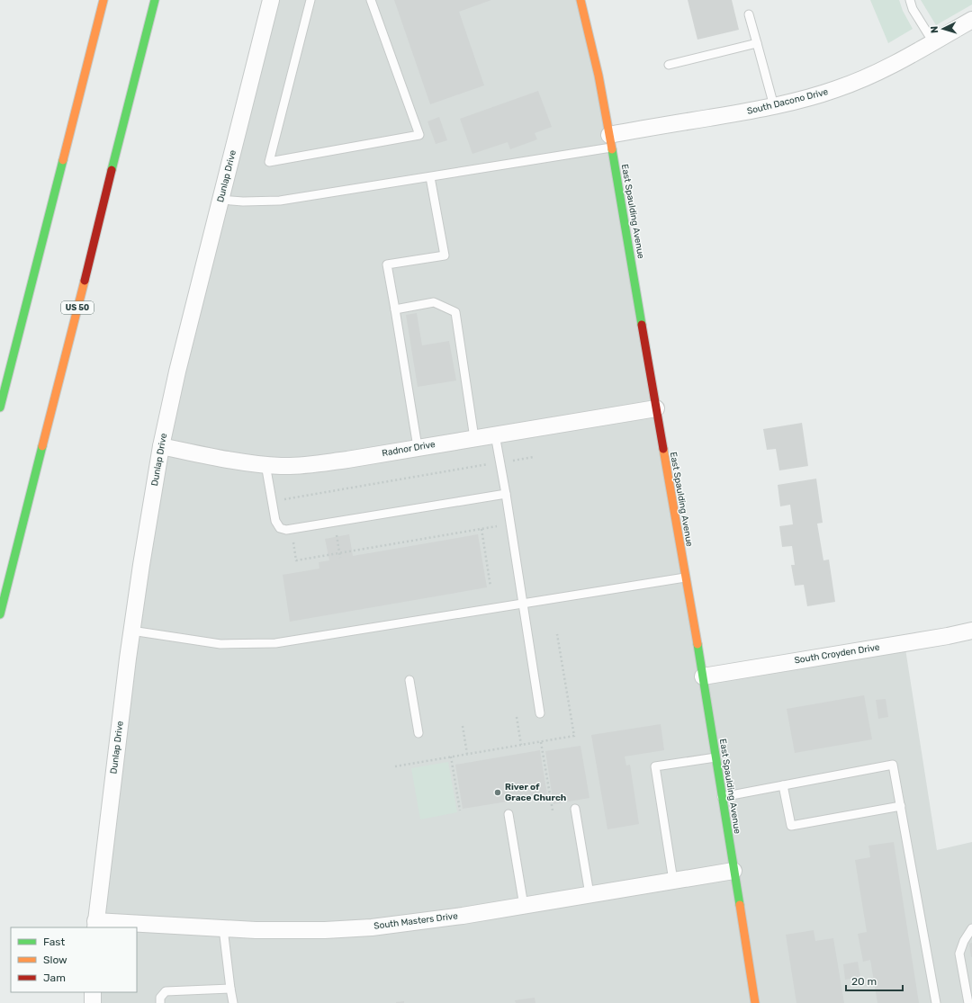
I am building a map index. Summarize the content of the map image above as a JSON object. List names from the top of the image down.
{
  "streets": {
    "main road": ["East Spaulding Avenue", "US 50"],
    "street": [
      "South Dacono Drive",
      "Dunlap Drive",
      "Radnor Drive",
      "South Croyden Drive",
      "South Masters Drive"
    ]
  },
  "crossings": [
    ["South Dacono Drive", "East Spaulding Avenue"],
    ["Dunlap Drive", "Radnor Drive"],
    ["Dunlap Drive", "South Masters Drive"],
    ["East Spaulding Avenue", "Radnor Drive"],
    ["East Spaulding Avenue", "South Croyden Drive"],
    ["East Spaulding Avenue", "South Masters Drive"]
  ],
  "places": ["River of Grace Church"],
  "legend": ["Fast", "Slow", "Jam"],
  "scale_bar": "20 m",
  "north": "left"
}
